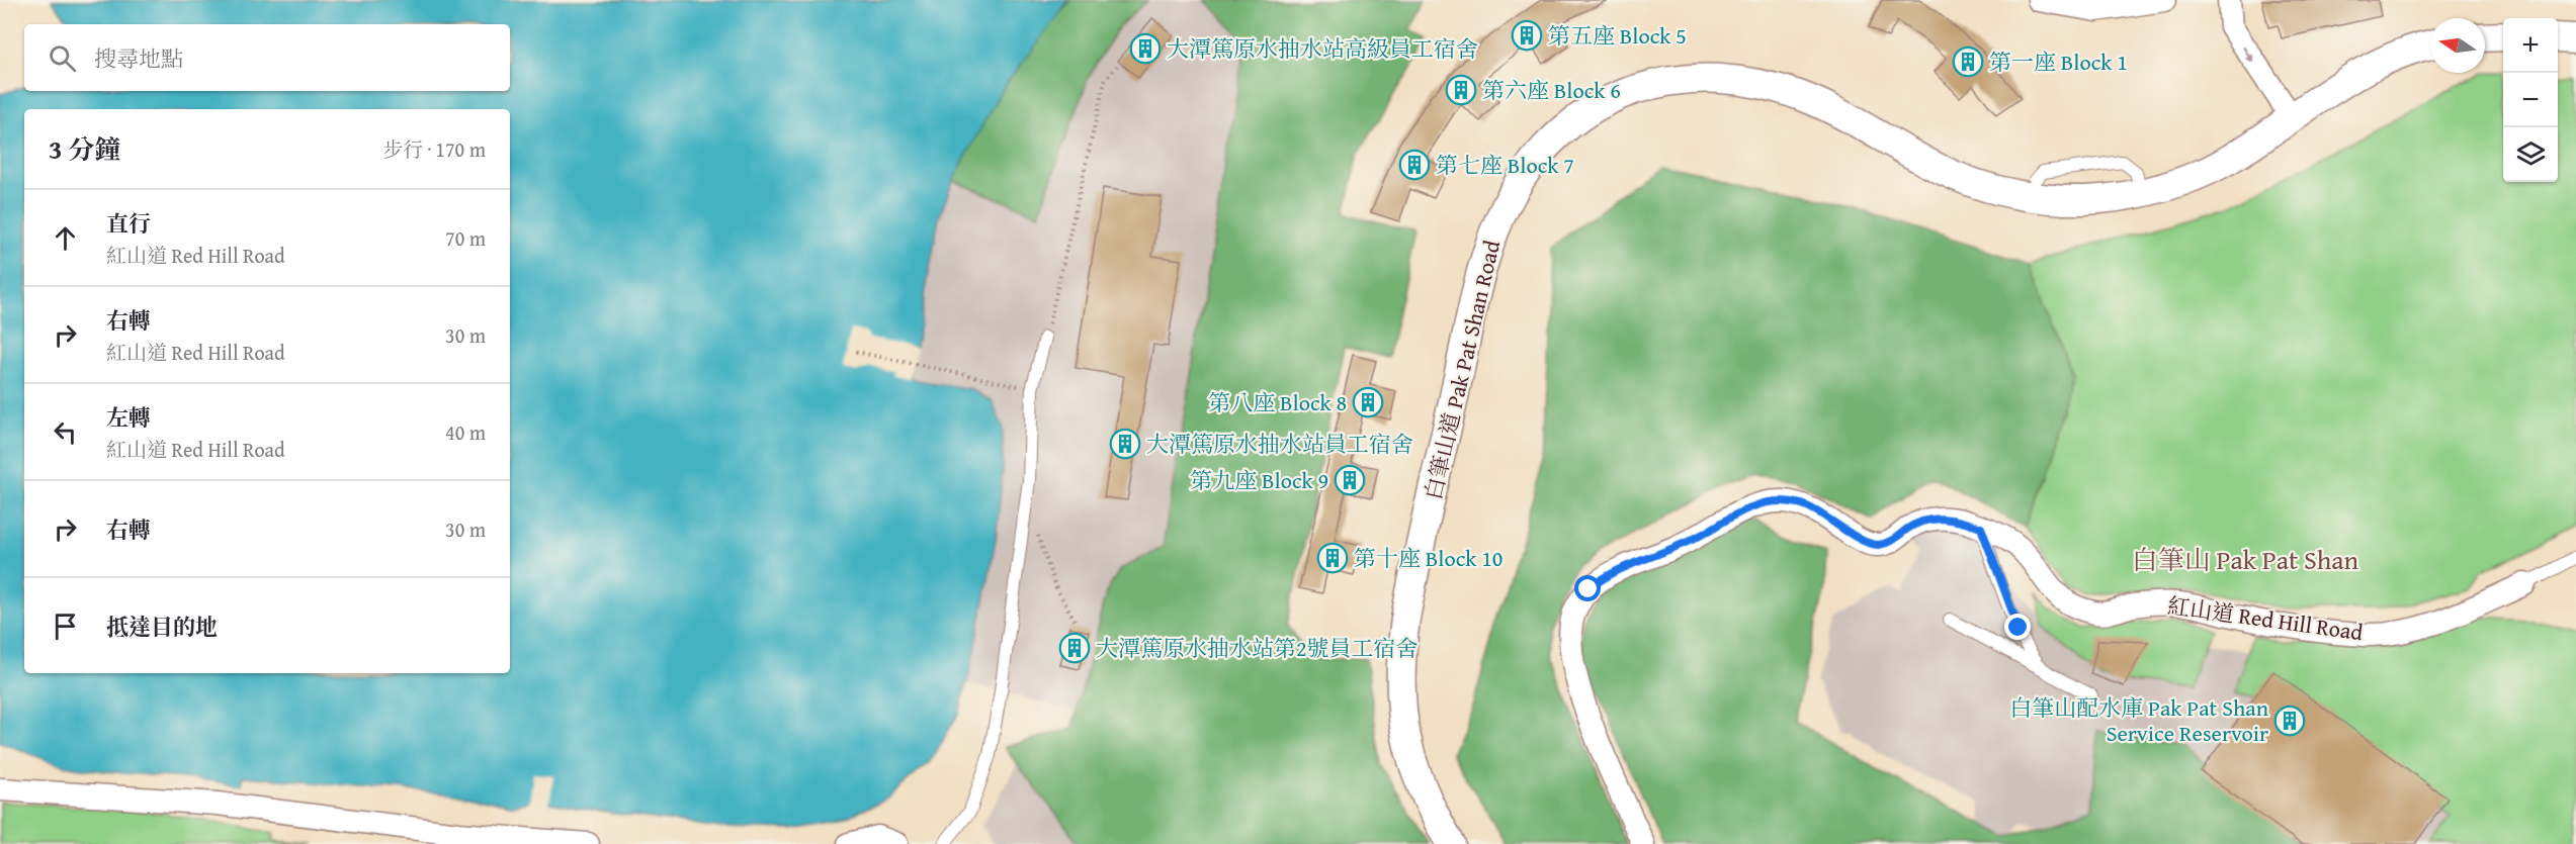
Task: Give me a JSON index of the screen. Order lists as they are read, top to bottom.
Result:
{
  "streets": {
    "street": ["白筆山道 Pak Pat Shan Road", "紅山道 Red Hill Road"]
  },
  "districts": ["白筆山 Pak Pat Shan"],
  "places": {
    "building": [
      "第五座 Block 5",
      "大潭篤原水抽水站高級員工宿舍",
      "第一座 Block 1",
      "第六座 Block 6",
      "第七座 Block 7",
      "第八座 Block 8",
      "大潭篤原水抽水站員工宿舍",
      "第九座 Block 9",
      "第十座 Block 10",
      "大潭篤原水抽水站第2號員工宿舍",
      "白筆山配水庫 Pak Pat Shan Service Reservoir"
    ]
  },
  "north": "left",
  "page": {
    "map_buttons": ["+", "−"],
    "search": "搜尋地點",
    "heading": ["3 分鐘", "步行 · 170 m"],
    "list": [
      ["直行", "紅山道 Red Hill Road", "70 m"],
      ["右轉", "紅山道 Red Hill Road", "30 m"],
      ["左轉", "紅山道 Red Hill Road", "40 m"],
      ["右轉", "30 m"],
      "抵達目的地"
    ]
  }
}
